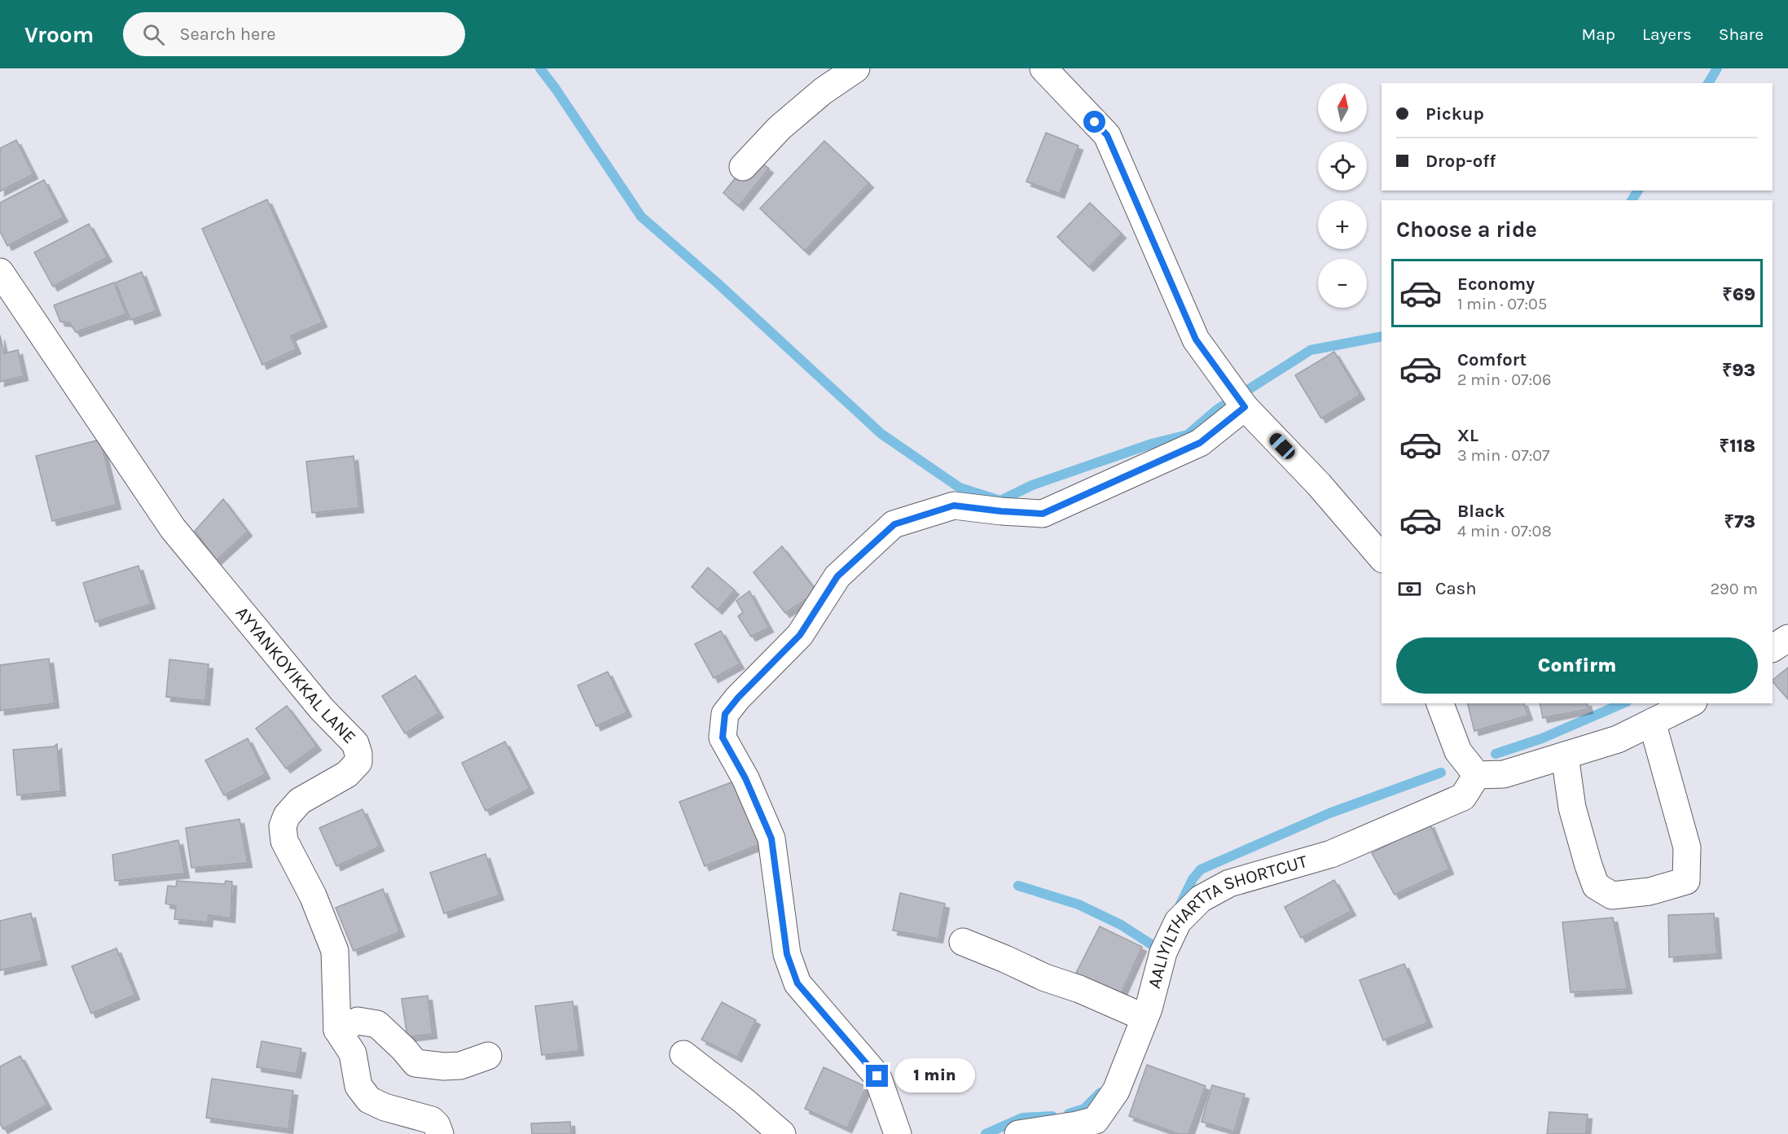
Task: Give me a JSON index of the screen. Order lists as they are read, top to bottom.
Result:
{
  "streets": {
    "street": ["AYYANKOYIKKAL LANE", "AALIYILTHARTTA SHORTCUT"]
  },
  "north": "top",
  "page": {
    "header": "Vroom",
    "search": "Search here",
    "nav": ["Map", "Layers", "Share"],
    "map_buttons": ["+", "−"],
    "banner": ["Pickup", "Drop-off"],
    "heading": "Choose a ride",
    "list": [
      {
        "name": "Economy",
        "note": "1 min · 07:05",
        "value": "₹69"
      },
      {
        "name": "Comfort",
        "note": "2 min · 07:06",
        "value": "₹93"
      },
      {
        "name": "XL",
        "note": "3 min · 07:07",
        "value": "₹118"
      },
      {
        "name": "Black",
        "note": "4 min · 07:08",
        "value": "₹73"
      }
    ],
    "pay": ["Cash", "290 m"],
    "buttons": "Confirm",
    "bubble": "1 min"
  }
}
